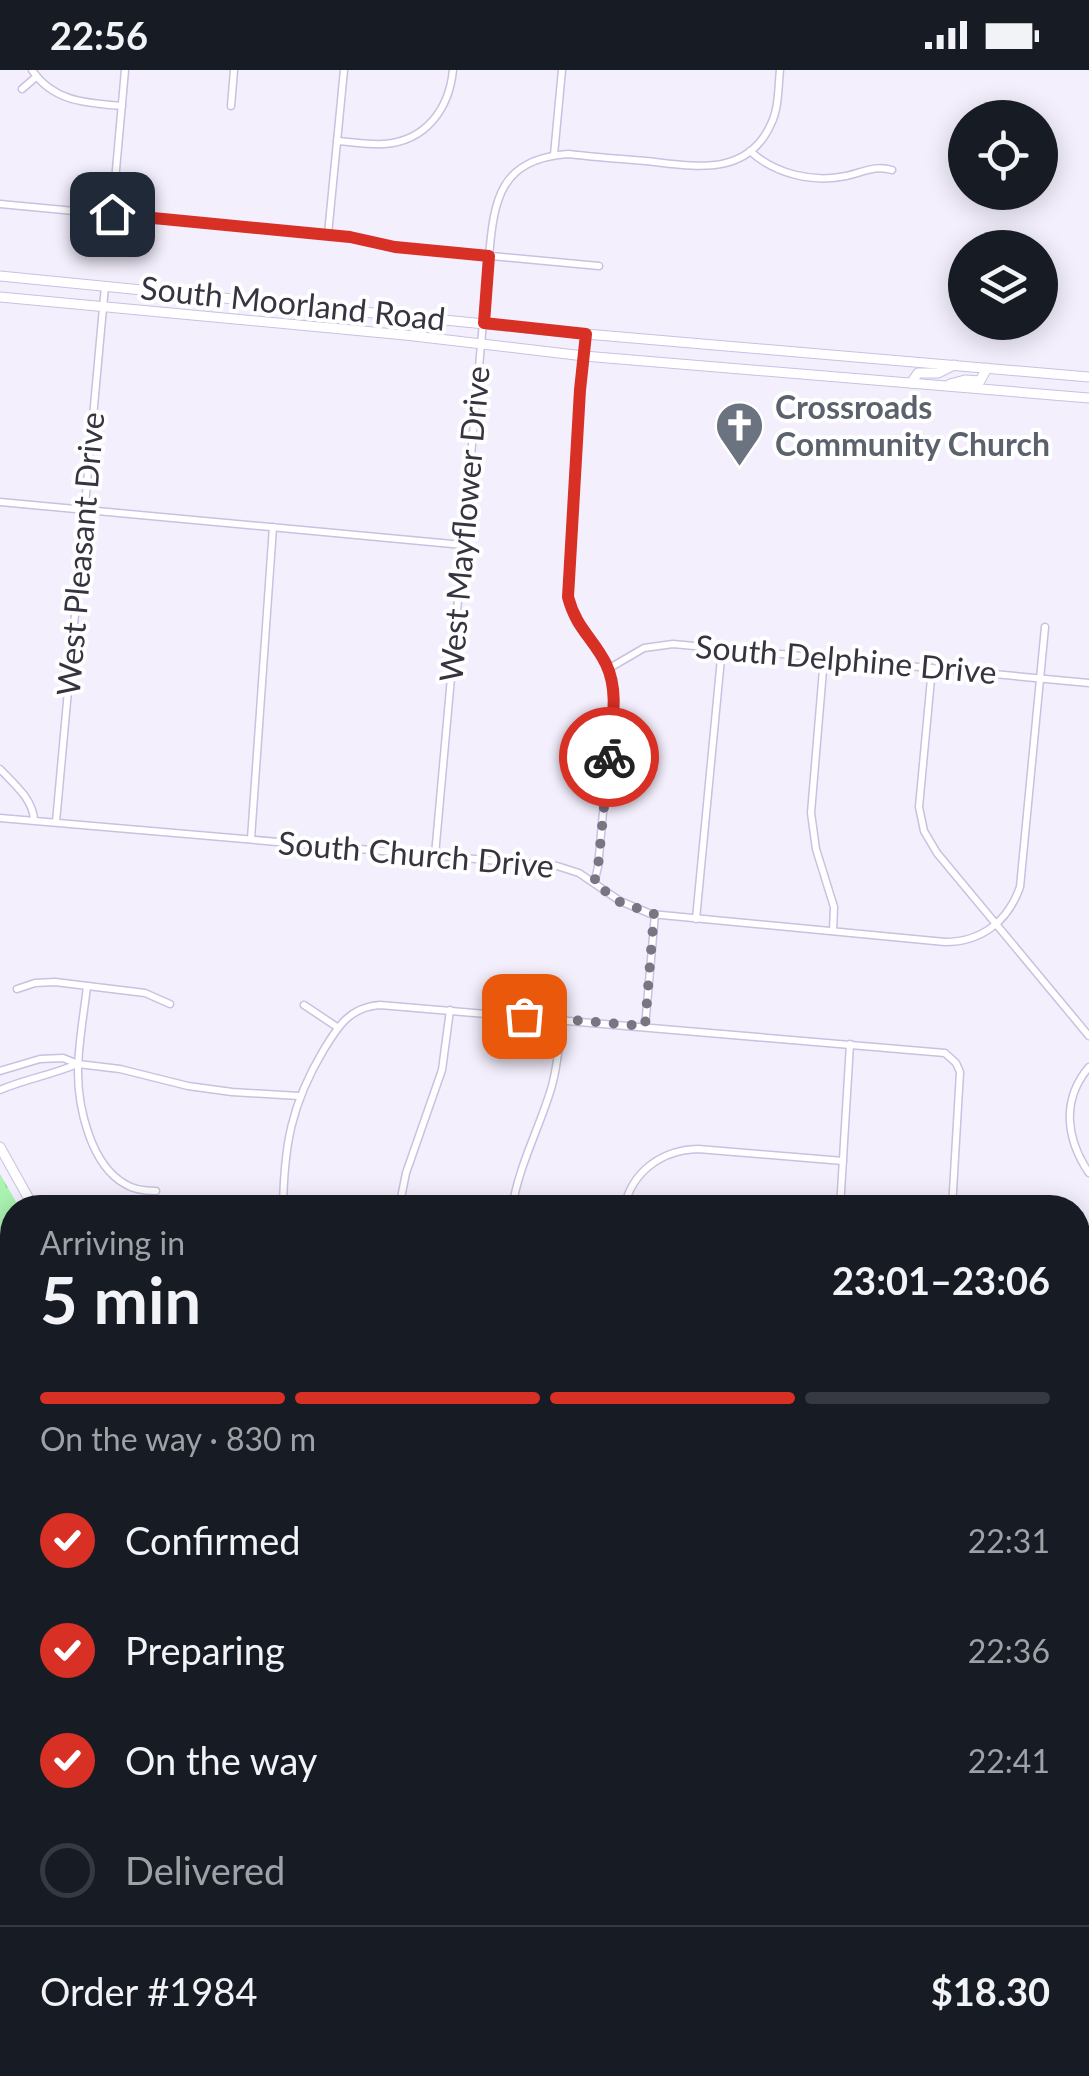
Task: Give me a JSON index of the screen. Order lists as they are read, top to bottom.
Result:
{
  "streets": {
    "main road": ["South Moorland Road"],
    "street": [
      "West Mayflower Drive",
      "West Pleasant Drive",
      "South Delphine Drive",
      "South Church Drive"
    ]
  },
  "crossings": [
    ["South Moorland Road", "West Mayflower Drive"],
    ["South Moorland Road", "West Pleasant Drive"],
    ["West Mayflower Drive", "South Church Drive"],
    ["West Pleasant Drive", "South Church Drive"]
  ],
  "places": {
    "church": ["Crossroads Community Church"]
  },
  "page": {
    "status": "22:56",
    "heading": ["5 min", "Arriving in", "23:01–23:06"],
    "panel": ["Order #1984", "$18.30"],
    "bar": "On the way · 830 m",
    "list": [
      ["Confirmed", "22:31"],
      ["Preparing", "22:36"],
      ["On the way", "22:41"],
      "Delivered"
    ]
  }
}
